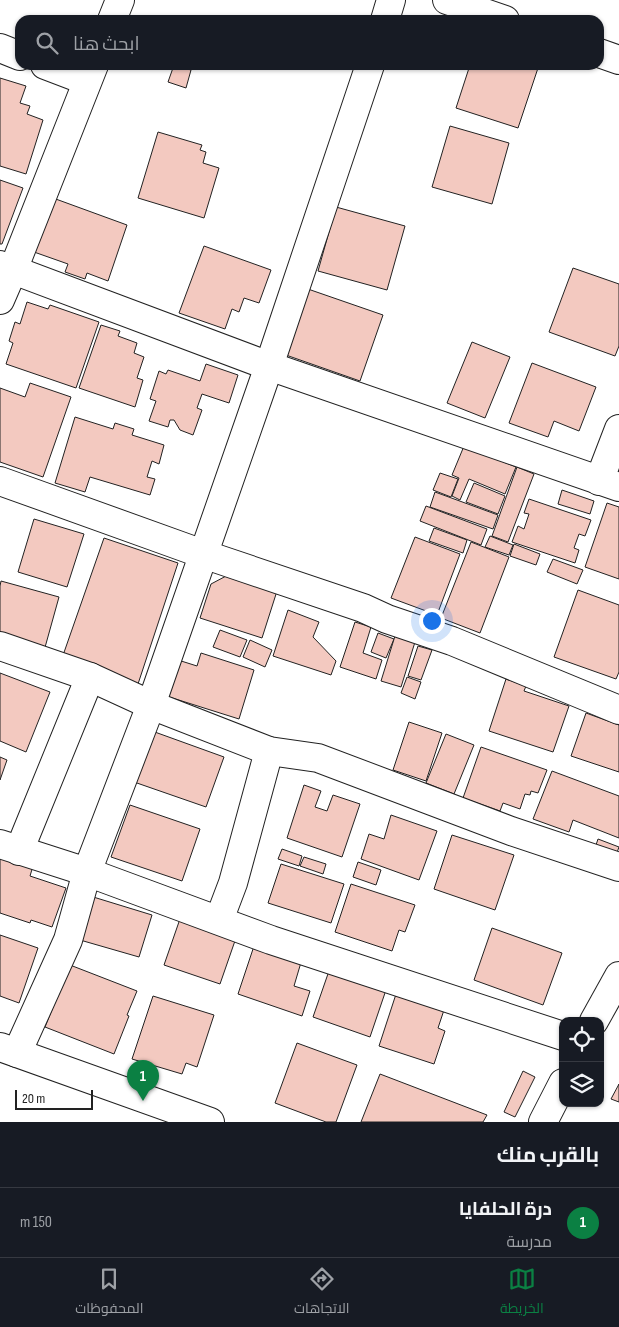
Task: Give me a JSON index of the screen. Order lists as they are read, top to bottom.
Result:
{
  "scale_bar": "20 m",
  "page": {
    "search": "ابحث هنا",
    "pins": "1",
    "scale": "20 m",
    "heading": "بالقرب منك",
    "list": [
      {
        "mark": "1",
        "name": "درة الحلفايا",
        "note": "مدرسة",
        "value": "150 m"
      }
    ],
    "nav": ["الخريطة", "الاتجاهات", "المحفوظات"]
  }
}
